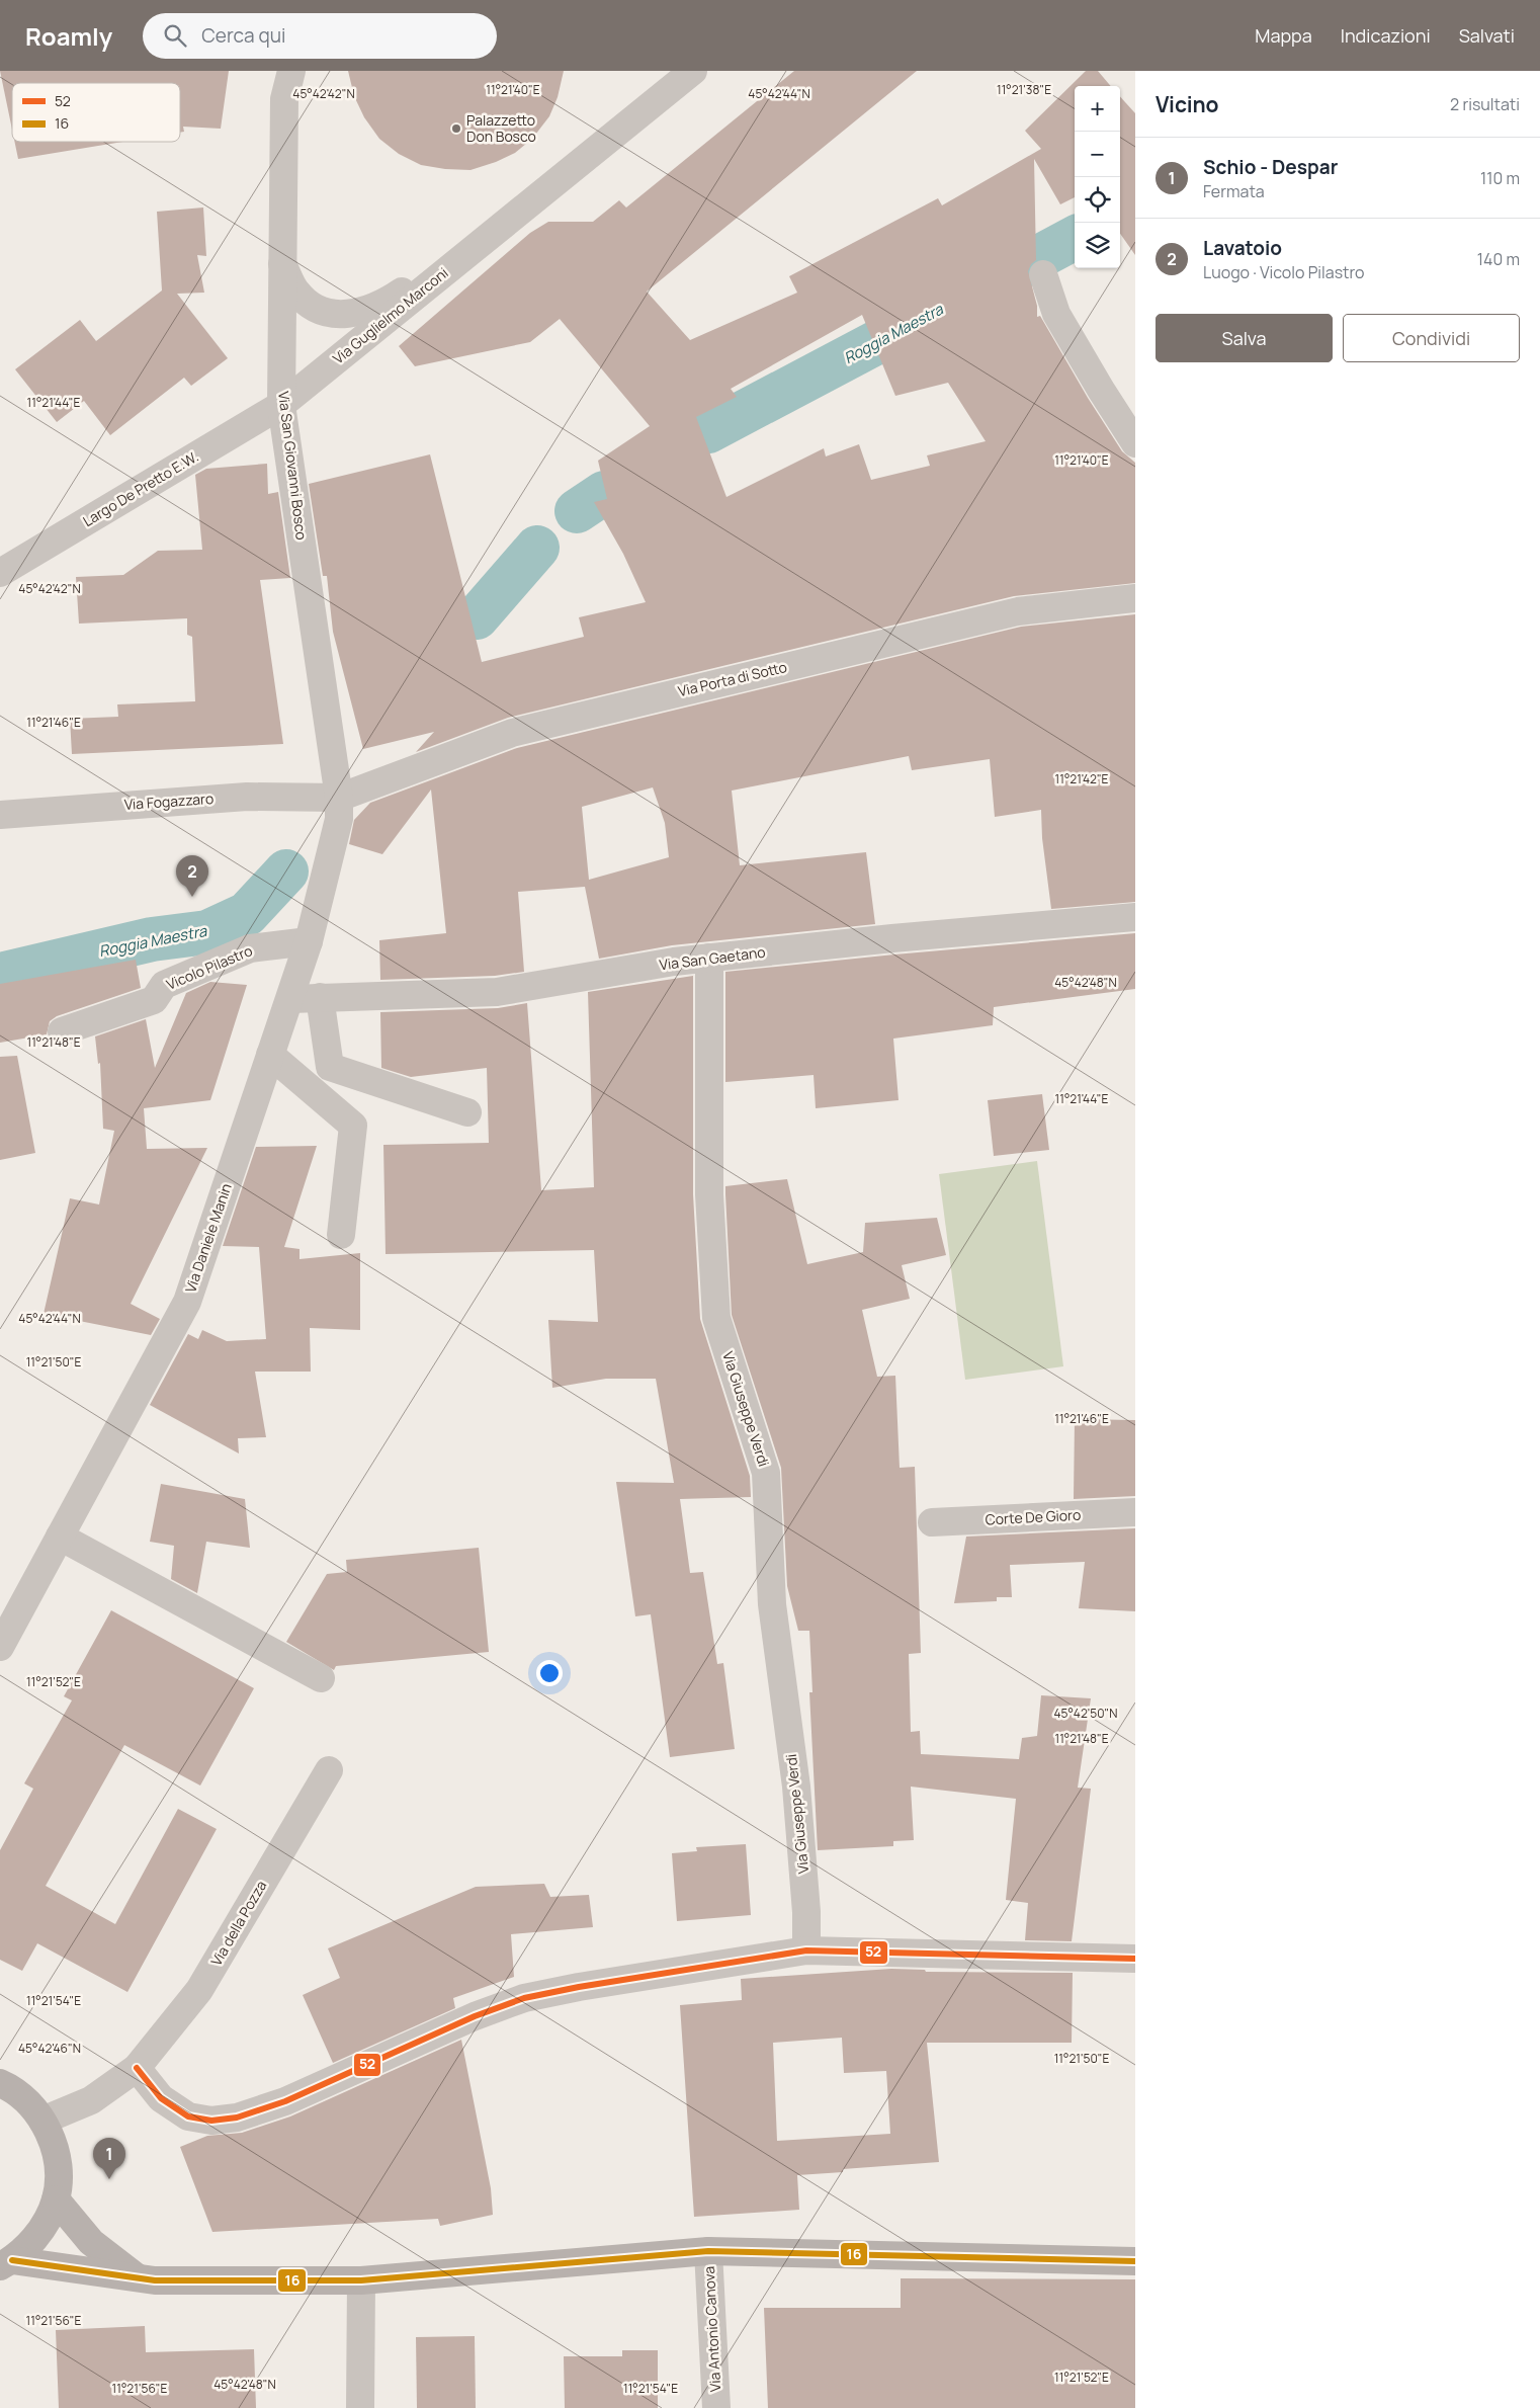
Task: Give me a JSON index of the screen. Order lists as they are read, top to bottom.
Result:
{
  "streets": {
    "street": [
      "Via Guglielmo Marconi",
      "Via San Giovanni Bosco",
      "Largo De Pretto E.W.",
      "Via Porta di Sotto",
      "Via Fogazzaro",
      "Via San Gaetano",
      "Vicolo Pilastro",
      "Via Daniele Manin",
      "Via Giuseppe Verdi",
      "Corte De Gioro",
      "Via della Pozza",
      "Via Antonio Canova"
    ]
  },
  "crossings": [
    ["Via Guglielmo Marconi", "Via San Giovanni Bosco"],
    ["Via Guglielmo Marconi", "Largo De Pretto E.W."],
    ["Via San Giovanni Bosco", "Largo De Pretto E.W."],
    ["Via San Giovanni Bosco", "Via Porta di Sotto"],
    ["Via San Giovanni Bosco", "Via Fogazzaro"],
    ["Via San Giovanni Bosco", "Via Daniele Manin"],
    ["Via Porta di Sotto", "Via Fogazzaro"],
    ["Via Porta di Sotto", "Via Daniele Manin"],
    ["Via Fogazzaro", "Via Daniele Manin"],
    ["Via San Gaetano", "Via Daniele Manin"],
    ["Via San Gaetano", "Via Giuseppe Verdi"],
    ["Vicolo Pilastro", "Via Daniele Manin"]
  ],
  "water": ["Roggia Maestra"],
  "places": ["Palazzetto Don Bosco"],
  "lines": ["transit line 52", "transit line 16"],
  "legend": ["52", "16"],
  "page": {
    "header": "Roamly",
    "search": "Cerca qui",
    "nav": ["Mappa", "Indicazioni", "Salvati"],
    "heading": ["Vicino", "2 risultati"],
    "map_buttons": ["+", "−"],
    "list": [
      {
        "mark": "1",
        "name": "Schio - Despar",
        "note": "Fermata",
        "value": "110 m"
      },
      {
        "mark": "2",
        "name": "Lavatoio",
        "note": "Luogo · Vicolo Pilastro",
        "value": "140 m"
      }
    ],
    "buttons": ["Salva", "Condividi"],
    "pins": ["2", "1"]
  },
  "coordinates": [
    "11°21'40\"E",
    "11°21'38\"E",
    "45°42'42\"N",
    "45°42'44\"N",
    "11°21'44\"E",
    "11°21'46\"E",
    "11°21'42\"E",
    "45°42'48\"N",
    "11°21'48\"E",
    "11°21'50\"E",
    "11°21'52\"E",
    "45°42'50\"N",
    "11°21'54\"E",
    "45°42'46\"N",
    "11°21'56\"E"
  ]
}
